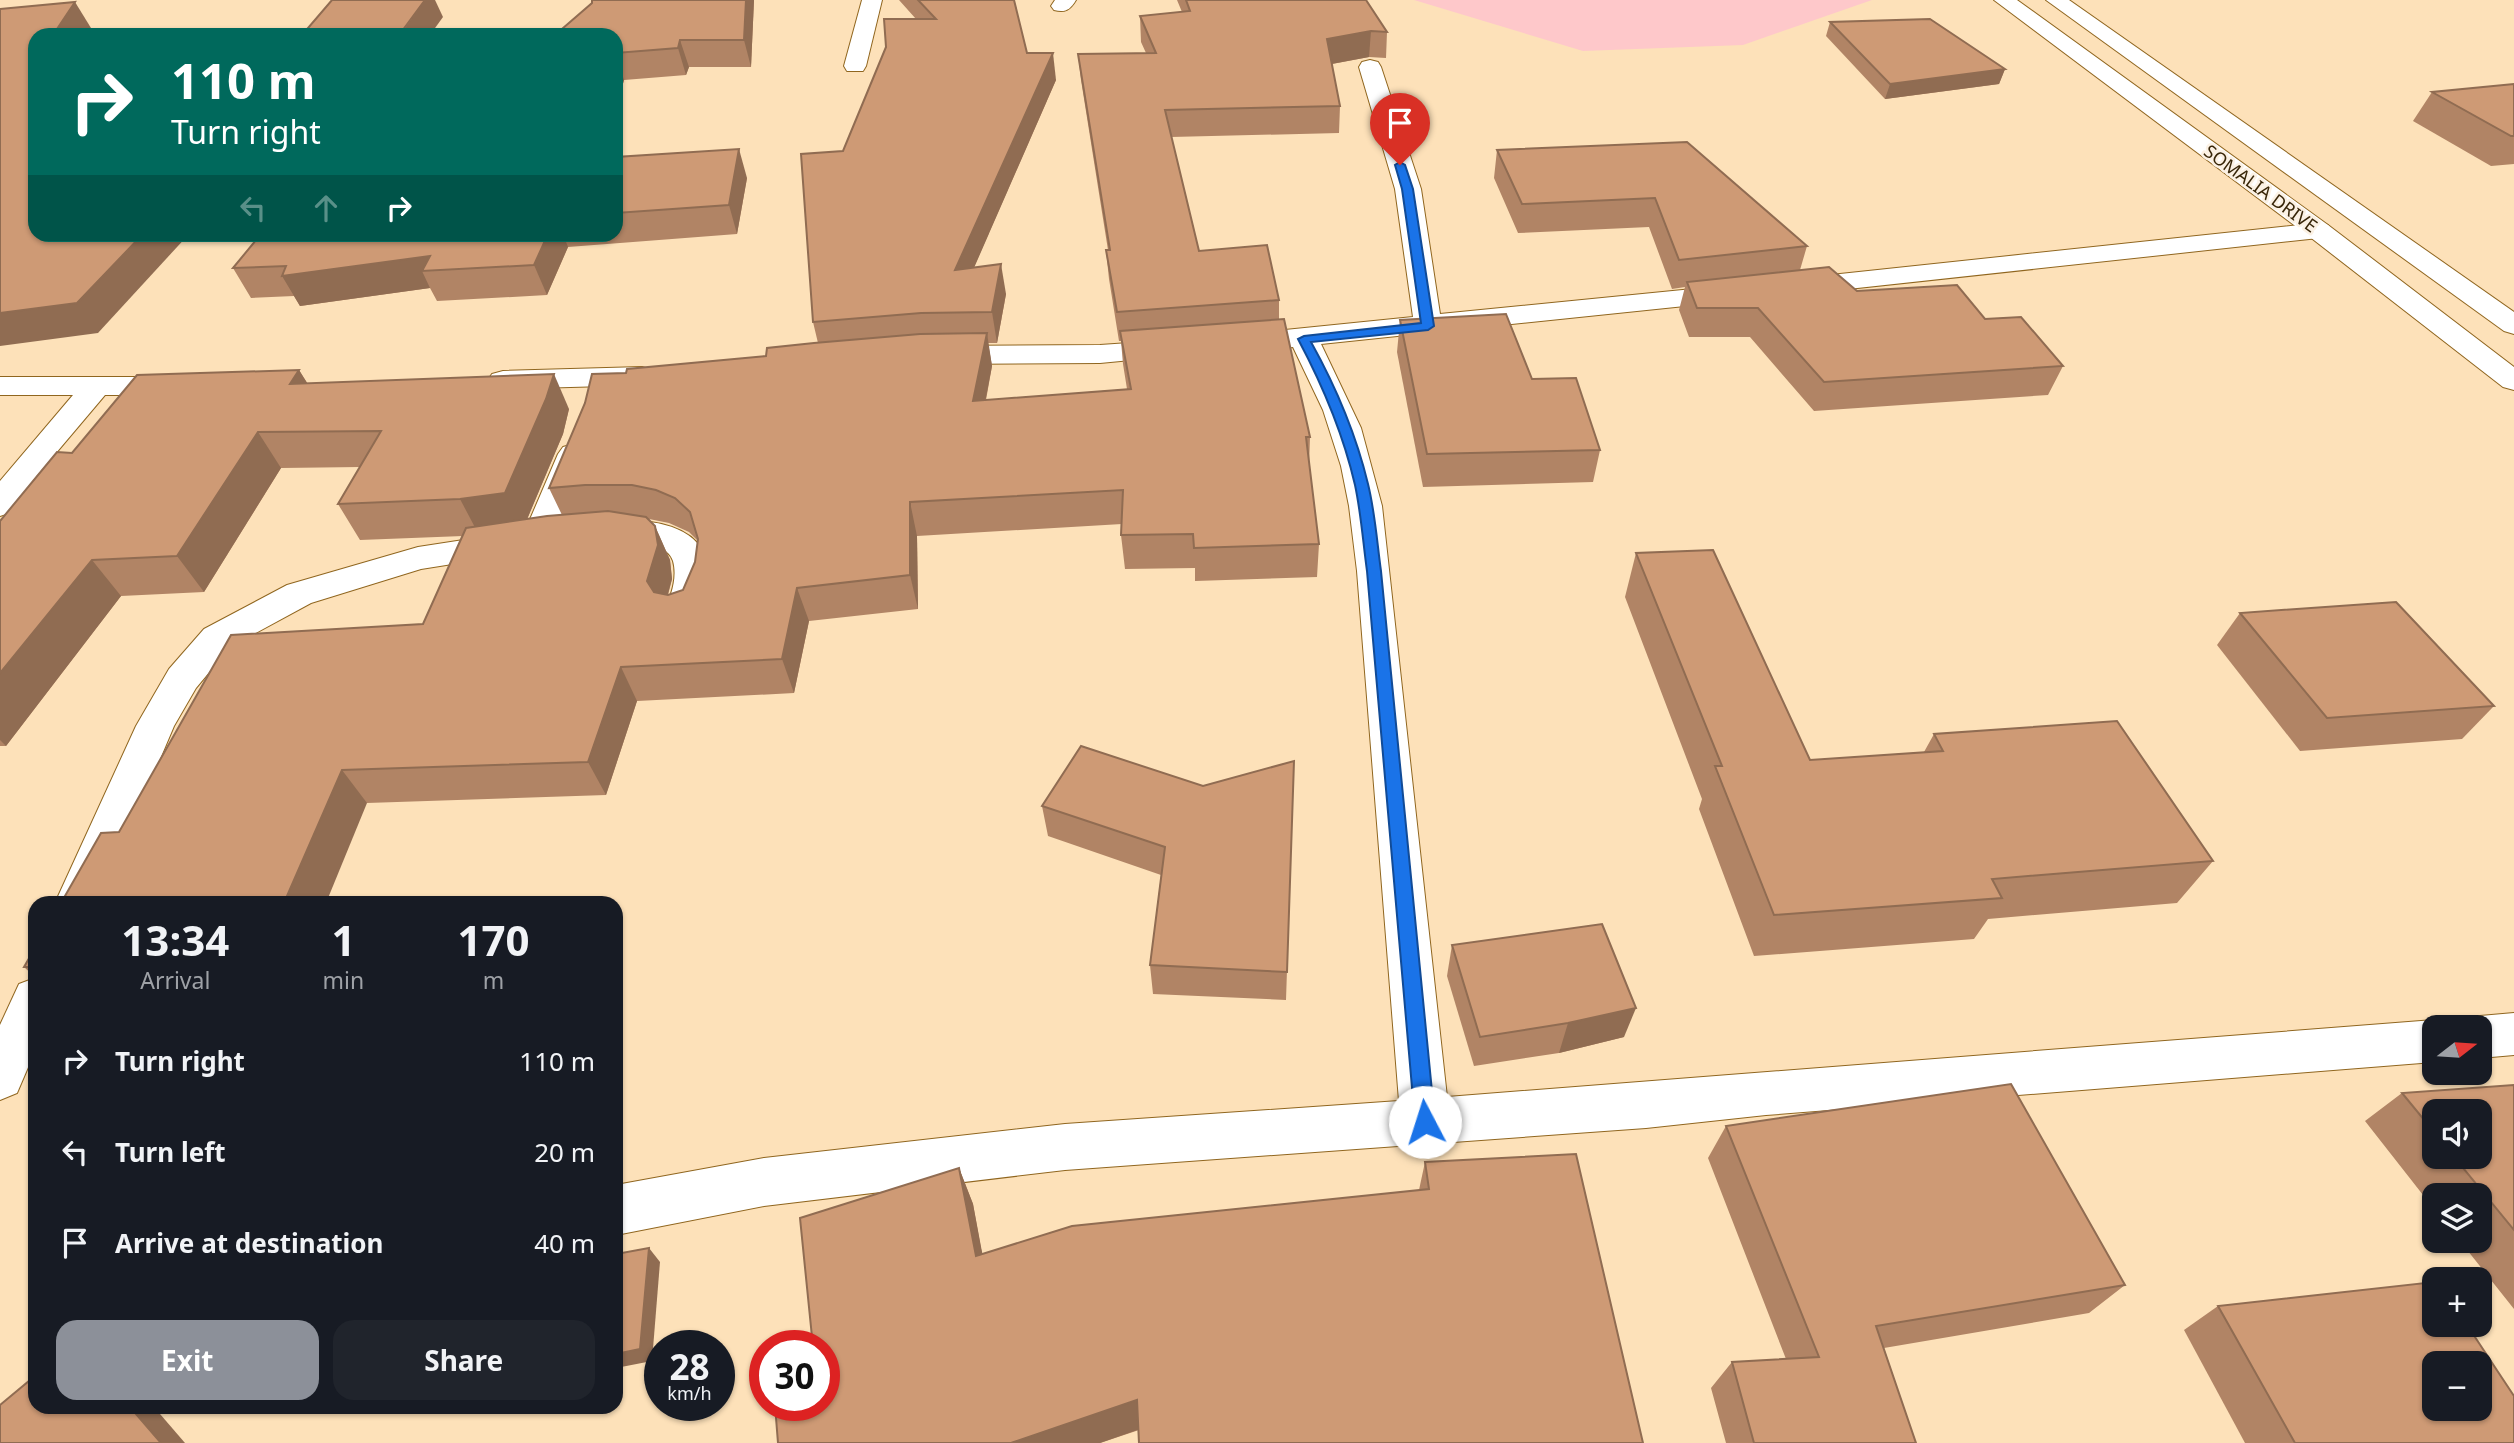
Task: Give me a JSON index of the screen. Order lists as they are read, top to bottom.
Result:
{
  "streets": {
    "street": ["SOMALIA DRIVE"]
  },
  "north": "right",
  "page": {
    "turn": ["110 m", "Turn right"],
    "eta": [
      "13:34",
      "Arrival",
      "1",
      "min",
      "170",
      "m"
    ],
    "map_buttons": ["+", "−"],
    "list": [
      {
        "name": "Turn right",
        "value": "110 m"
      },
      {
        "name": "Turn left",
        "value": "20 m"
      },
      {
        "name": "Arrive at destination",
        "value": "40 m"
      }
    ],
    "buttons": ["Exit", "Share"],
    "speed": "28 km/h",
    "limit": "30"
  }
}
